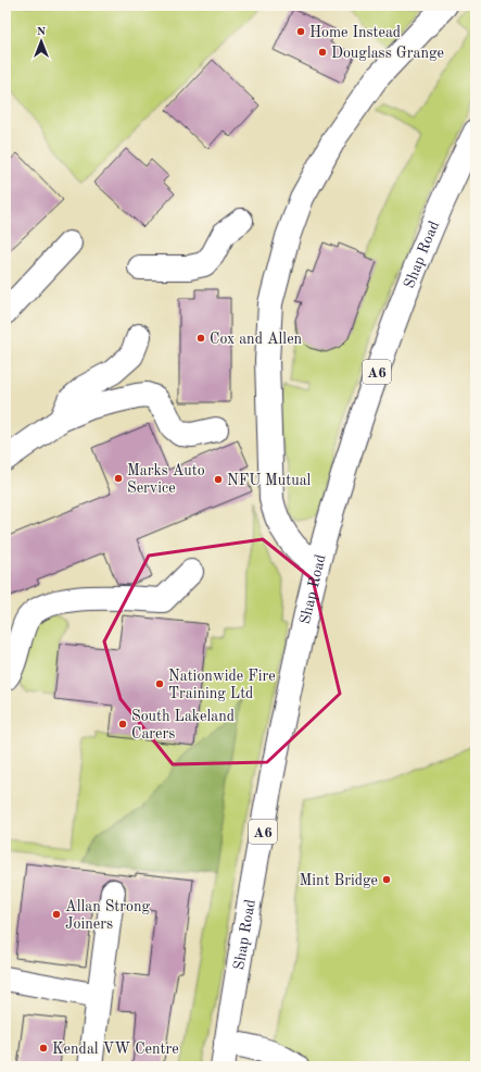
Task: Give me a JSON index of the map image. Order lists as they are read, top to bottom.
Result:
{
  "streets": {
    "main road": ["Shap Road", "A6"]
  },
  "places": [
    "Home Instead",
    "Douglass Grange",
    "Cox and Allen",
    "Marks Auto Service",
    "NFU Mutual",
    "Nationwide Fire Training Ltd",
    "South Lakeland Carers",
    "Mint Bridge",
    "Allan Strong Joiners",
    "Kendal VW Centre"
  ],
  "north": "top"
}
